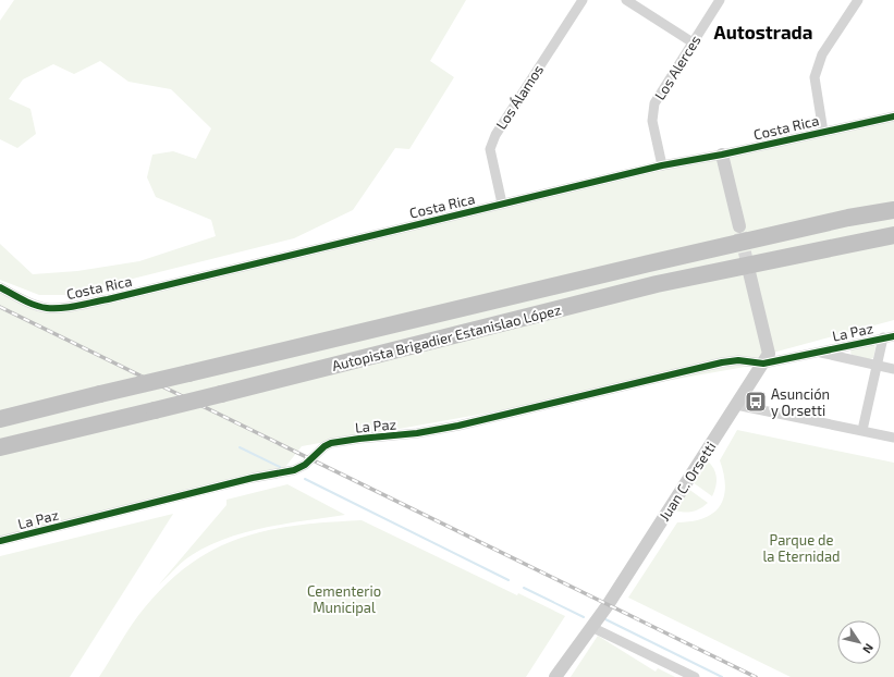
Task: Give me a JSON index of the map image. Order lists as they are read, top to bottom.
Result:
{
  "streets": {
    "highway": ["Autopista Brigadier Estanislao López"],
    "street": [
      "Los Alerces",
      "Los Álamos",
      "Costa Rica",
      "La Paz",
      "Juan C. Orsetti"
    ]
  },
  "crossings": [
    ["Los Alerces", "Costa Rica"],
    ["Los Álamos", "Costa Rica"],
    ["La Paz", "Juan C. Orsetti"]
  ],
  "districts": ["Autostrada"],
  "parks": ["Parque de la Eternidad", "Cementerio Municipal"],
  "places": {
    "bus stop": ["Asunción y Orsetti"]
  },
  "north": "bottom right"
}
